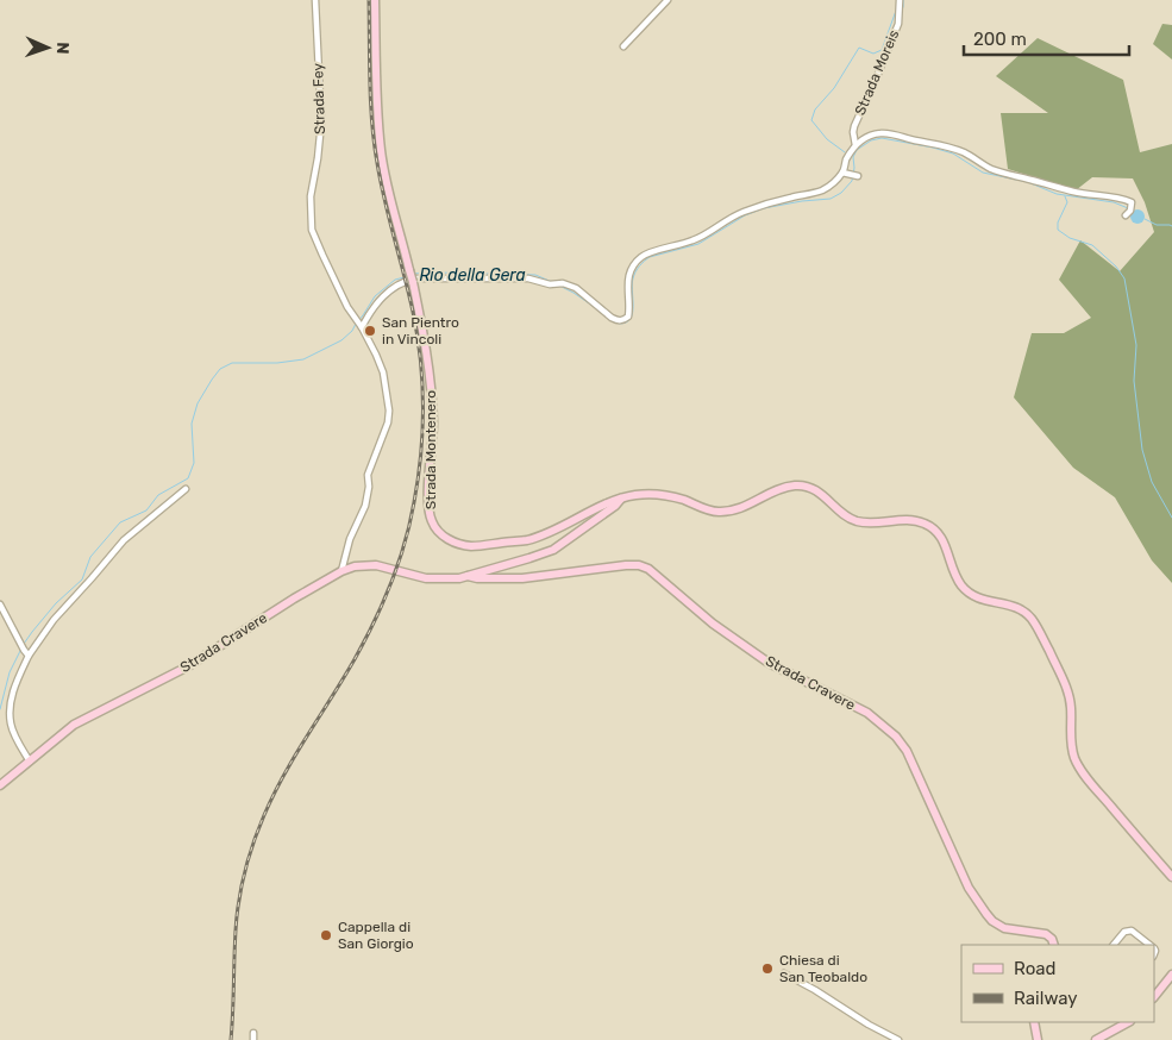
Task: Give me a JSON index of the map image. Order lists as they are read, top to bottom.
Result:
{
  "streets": {
    "main road": ["Strada Montenero", "Strada Cravere"],
    "street": ["Strada Moreis", "Strada Fey"]
  },
  "crossings": [
    ["Strada Montenero", "Strada Cravere"]
  ],
  "water": ["Rio della Gera"],
  "places": ["San Pientro in Vincoli", "Cappella di San Giorgio", "Chiesa di San Teobaldo"],
  "legend": ["Road", "Railway"],
  "scale_bar": "200 m",
  "north": "right"
}
